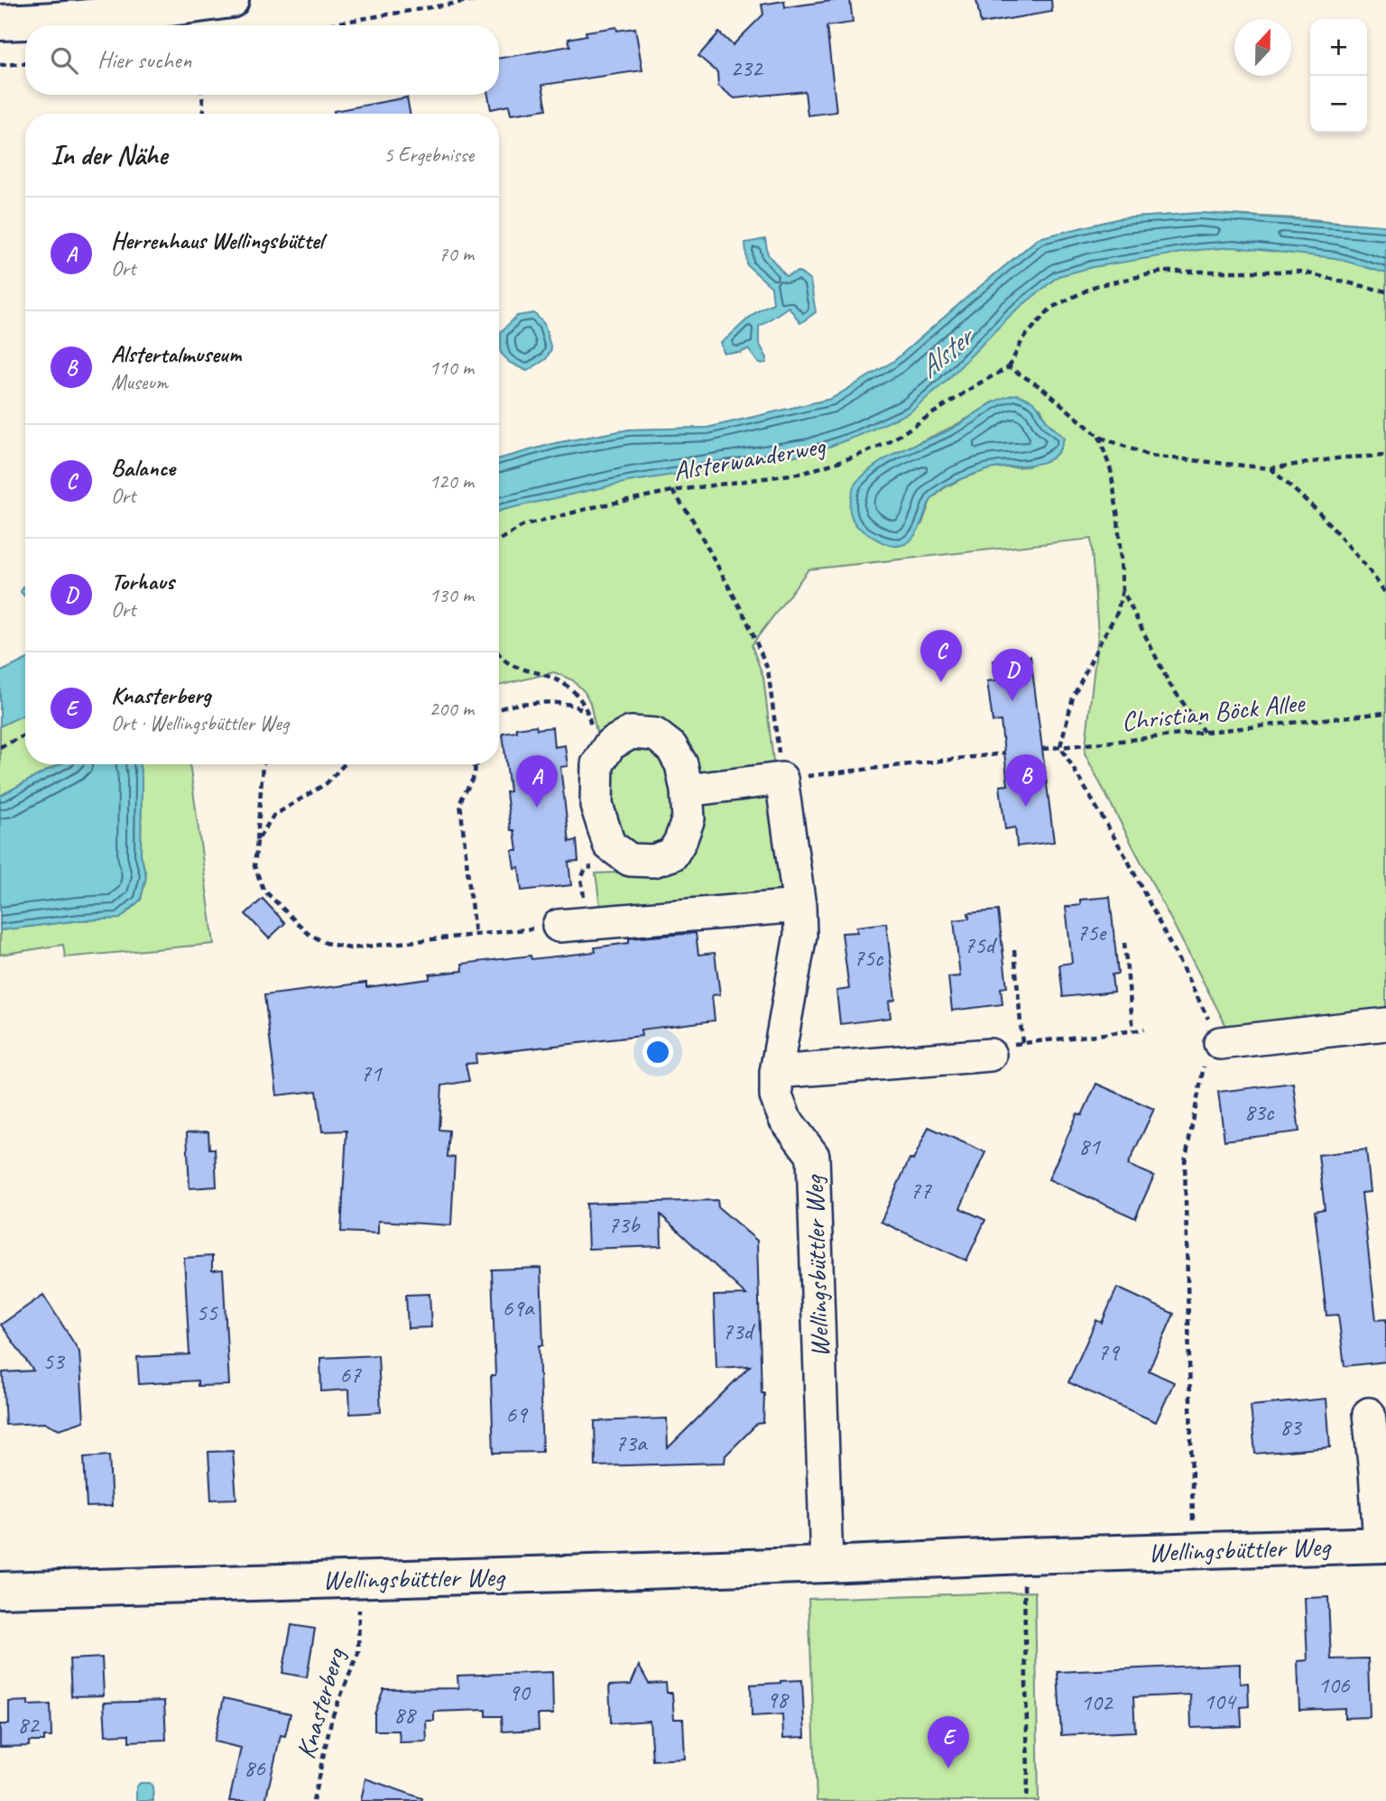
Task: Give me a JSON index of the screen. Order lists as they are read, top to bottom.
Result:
{
  "streets": {
    "main road": ["Wellingsbüttler Weg"],
    "path": ["Alsterwanderweg", "Christian Böck Allee", "Knasterberg"]
  },
  "crossings": [
    ["Wellingsbüttler Weg", "Knasterberg"]
  ],
  "water": ["Alster"],
  "house_numbers": [
    "232",
    "75e",
    "75d",
    "75c",
    "71",
    "83c",
    "81",
    "77",
    "73b",
    "69a",
    "55",
    "73d",
    "79",
    "53",
    "67",
    "69",
    "83",
    "73a",
    "106",
    "90",
    "98",
    "104",
    "102",
    "88",
    "82",
    "86"
  ],
  "north": "top",
  "page": {
    "map_buttons": ["+", "−"],
    "search": "Hier suchen",
    "heading": ["In der Nähe", "5 Ergebnisse"],
    "list": [
      {
        "mark": "A",
        "name": "Herrenhaus Wellingsbüttel",
        "note": "Ort",
        "value": "70 m"
      },
      {
        "mark": "B",
        "name": "Alstertalmuseum",
        "note": "Museum",
        "value": "110 m"
      },
      {
        "mark": "C",
        "name": "Balance",
        "note": "Ort",
        "value": "120 m"
      },
      {
        "mark": "D",
        "name": "Torhaus",
        "note": "Ort",
        "value": "130 m"
      },
      {
        "mark": "E",
        "name": "Knasterberg",
        "note": "Ort · Wellingsbüttler Weg",
        "value": "200 m"
      }
    ],
    "pins": [
      "C",
      "D",
      "B",
      "A",
      "E"
    ]
  }
}
